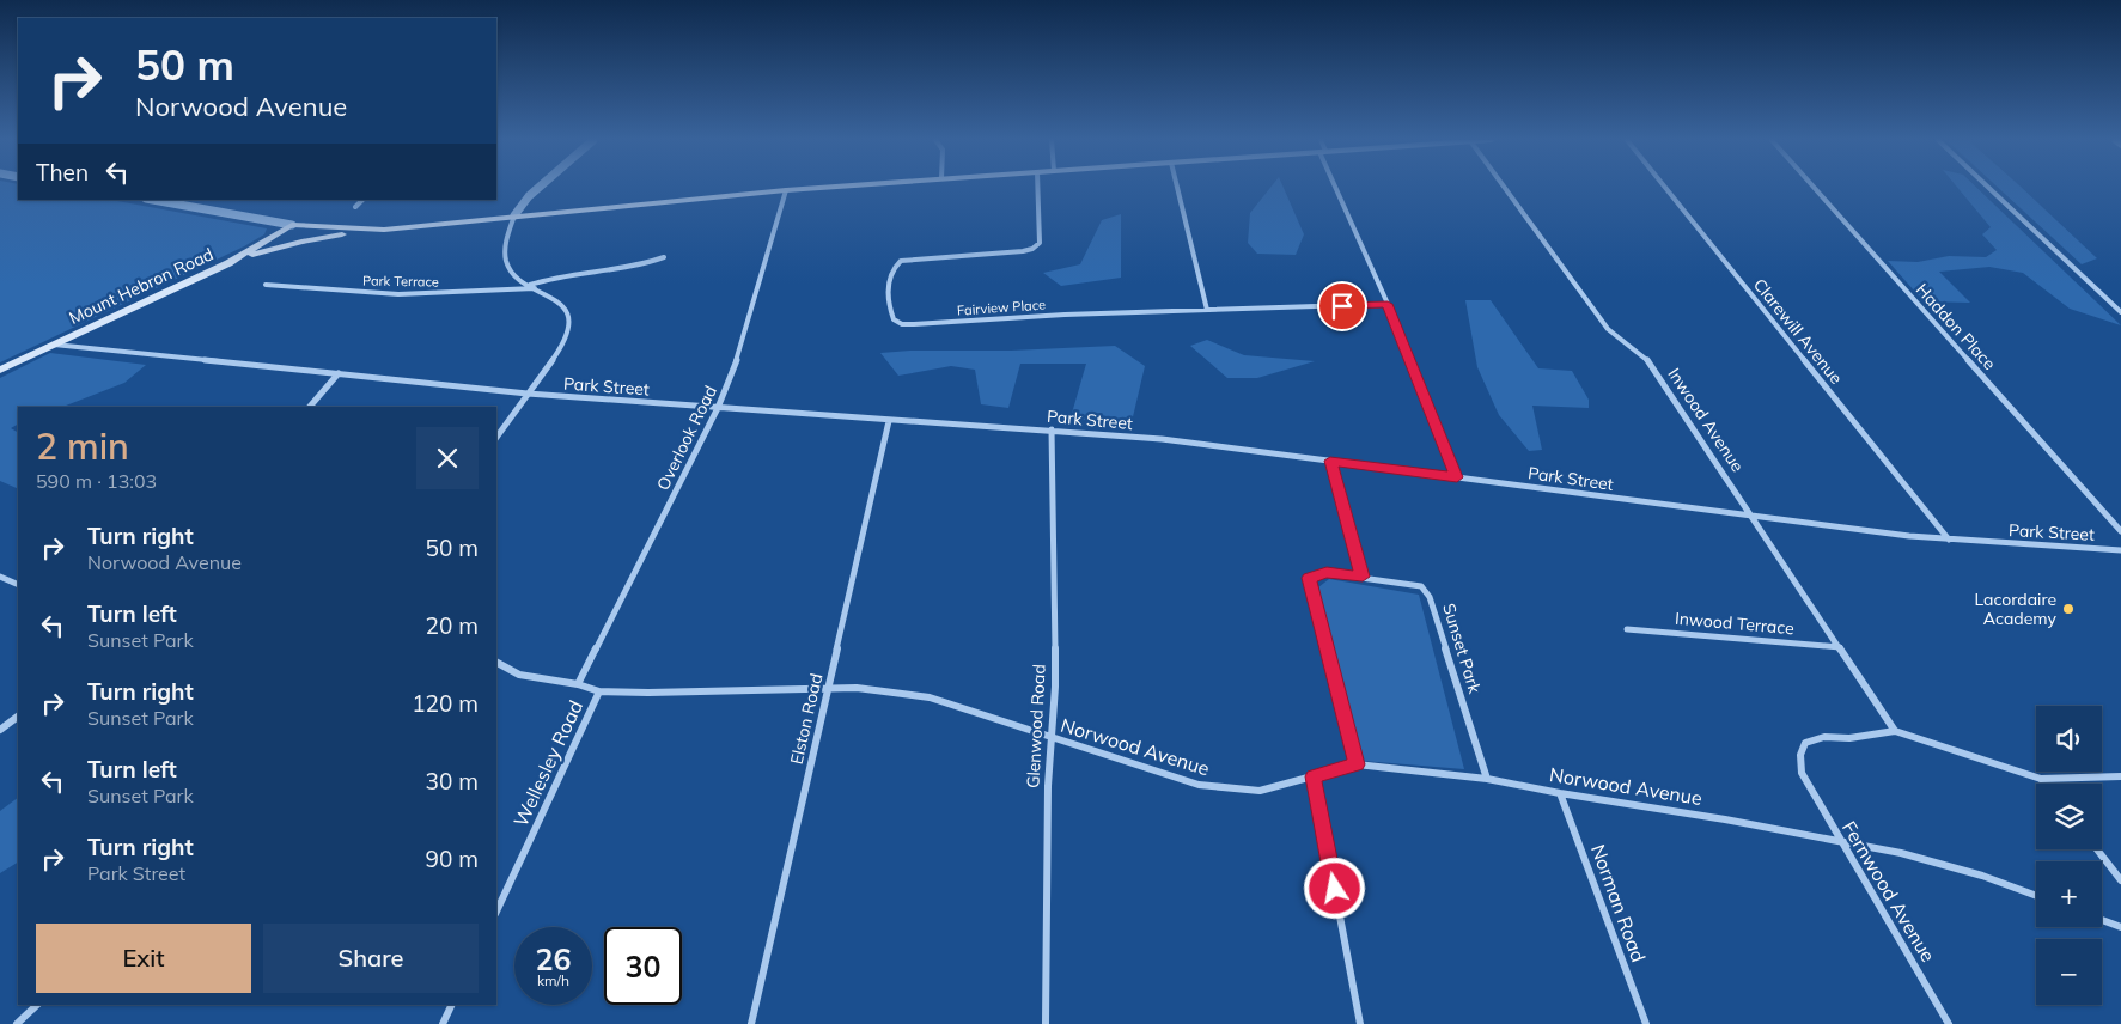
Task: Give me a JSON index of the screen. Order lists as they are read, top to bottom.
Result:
{
  "streets": {
    "main road": ["Mount Hebron Road"],
    "street": [
      "Park Terrace",
      "Fairview Place",
      "Haddon Place",
      "Clarewill Avenue",
      "Park Street",
      "Inwood Avenue",
      "Overlook Road",
      "Inwood Terrace",
      "Sunset Park",
      "Elston Road",
      "Glenwood Road",
      "Norwood Avenue",
      "Wellesley Road",
      "Fernwood Avenue",
      "Norman Road"
    ]
  },
  "crossings": [
    ["Mount Hebron Road", "Park Street"],
    ["Clarewill Avenue", "Park Street"],
    ["Park Street", "Inwood Avenue"],
    ["Park Street", "Overlook Road"],
    ["Park Street", "Elston Road"],
    ["Park Street", "Glenwood Road"],
    ["Inwood Avenue", "Inwood Terrace"],
    ["Inwood Avenue", "Fernwood Avenue"],
    ["Overlook Road", "Norwood Avenue"],
    ["Sunset Park", "Norwood Avenue"],
    ["Elston Road", "Norwood Avenue"],
    ["Glenwood Road", "Norwood Avenue"],
    ["Norwood Avenue", "Wellesley Road"],
    ["Norwood Avenue", "Fernwood Avenue"],
    ["Norwood Avenue", "Norman Road"]
  ],
  "places": ["Lacordaire Academy"],
  "page": {
    "turn": ["50 m", "Norwood Avenue"],
    "then": "Then",
    "heading": ["2 min", "590 m · 13:03"],
    "list": [
      {
        "name": "Turn right",
        "note": "Norwood Avenue",
        "value": "50 m"
      },
      {
        "name": "Turn left",
        "note": "Sunset Park",
        "value": "20 m"
      },
      {
        "name": "Turn right",
        "note": "Sunset Park",
        "value": "120 m"
      },
      {
        "name": "Turn left",
        "note": "Sunset Park",
        "value": "30 m"
      },
      {
        "name": "Turn right",
        "note": "Park Street",
        "value": "90 m"
      }
    ],
    "map_buttons": ["+", "−"],
    "buttons": ["Exit", "Share"],
    "speed": "26 km/h",
    "limit": "30"
  }
}
